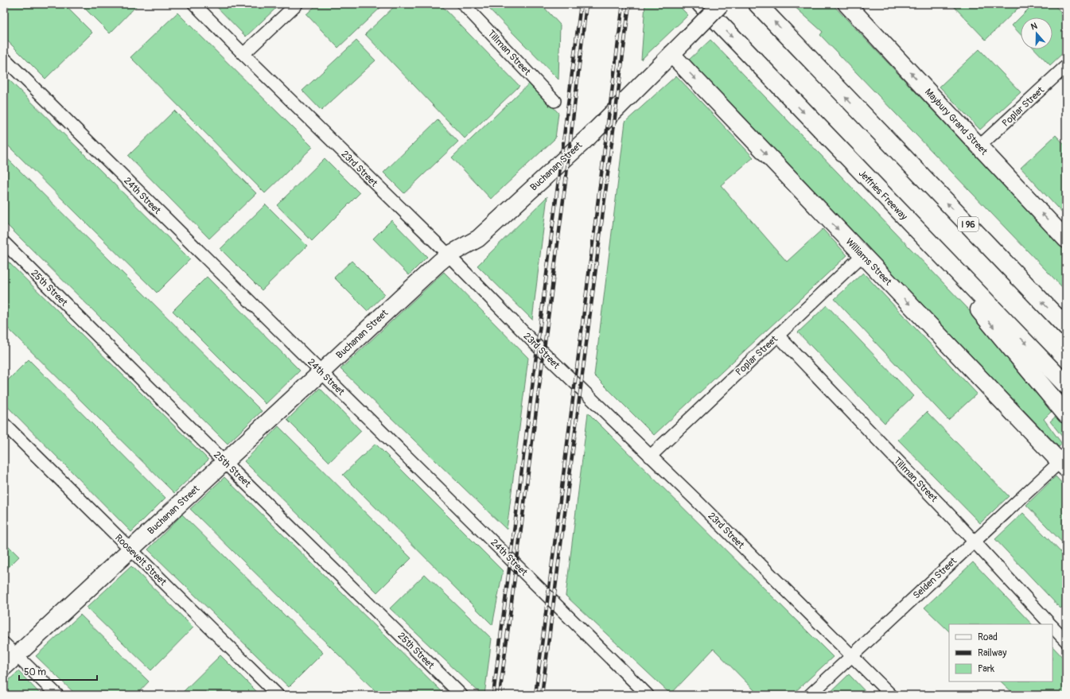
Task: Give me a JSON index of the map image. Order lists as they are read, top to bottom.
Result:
{
  "streets": {
    "highway": ["Jeffries Freeway", "I 96"],
    "street": [
      "Tillman Street",
      "Poplar Street",
      "Maybury Grand Street",
      "Buchanan Street",
      "23rd Street",
      "24th Street",
      "Williams Street",
      "25th Street",
      "Roosevelt Street",
      "Selden Street"
    ]
  },
  "crossings": [
    ["Tillman Street", "Poplar Street"],
    ["Tillman Street", "Selden Street"],
    ["Poplar Street", "Maybury Grand Street"],
    ["Poplar Street", "23rd Street"],
    ["Poplar Street", "Williams Street"],
    ["Buchanan Street", "23rd Street"],
    ["Buchanan Street", "24th Street"],
    ["Buchanan Street", "Williams Street"],
    ["Buchanan Street", "25th Street"],
    ["Buchanan Street", "Roosevelt Street"],
    ["23rd Street", "Selden Street"],
    ["Williams Street", "Selden Street"]
  ],
  "one_way": ["Maybury Grand Street", "Williams Street"],
  "legend": ["Road", "Railway", "Park"],
  "scale_bar": "50 m",
  "north": "top"
}
